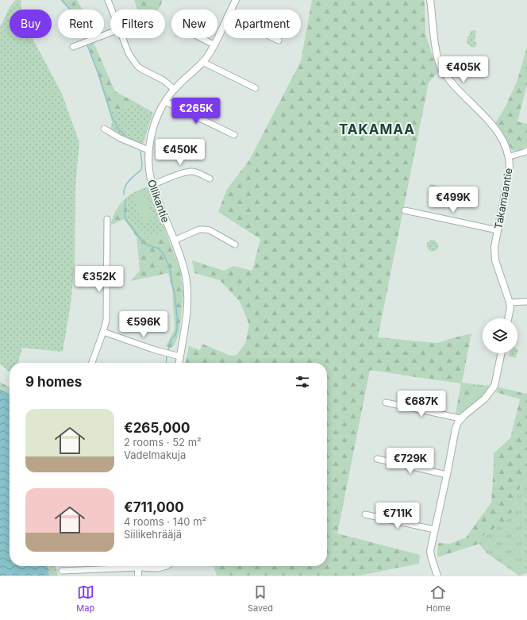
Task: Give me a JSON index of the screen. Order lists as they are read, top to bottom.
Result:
{
  "streets": {
    "street": ["Takamaantie", "Ollikantie"]
  },
  "districts": ["TAKAMAA"],
  "page": {
    "chip": [
      "Buy",
      "Rent",
      "Filters",
      "New",
      "Apartment"
    ],
    "price": [
      "€405K",
      "€265K",
      "€450K",
      "€499K",
      "€352K",
      "€596K",
      "€687K",
      "€729K",
      "€711K"
    ],
    "heading": "9 homes",
    "list": [
      {
        "name": "€265,000",
        "note": "2 rooms · 52 m² · Vadelmakuja"
      },
      {
        "name": "€711,000",
        "note": "4 rooms · 140 m² · Siilikehrääjä"
      }
    ],
    "tabs": ["Map", "Saved", "Home"]
  }
}
